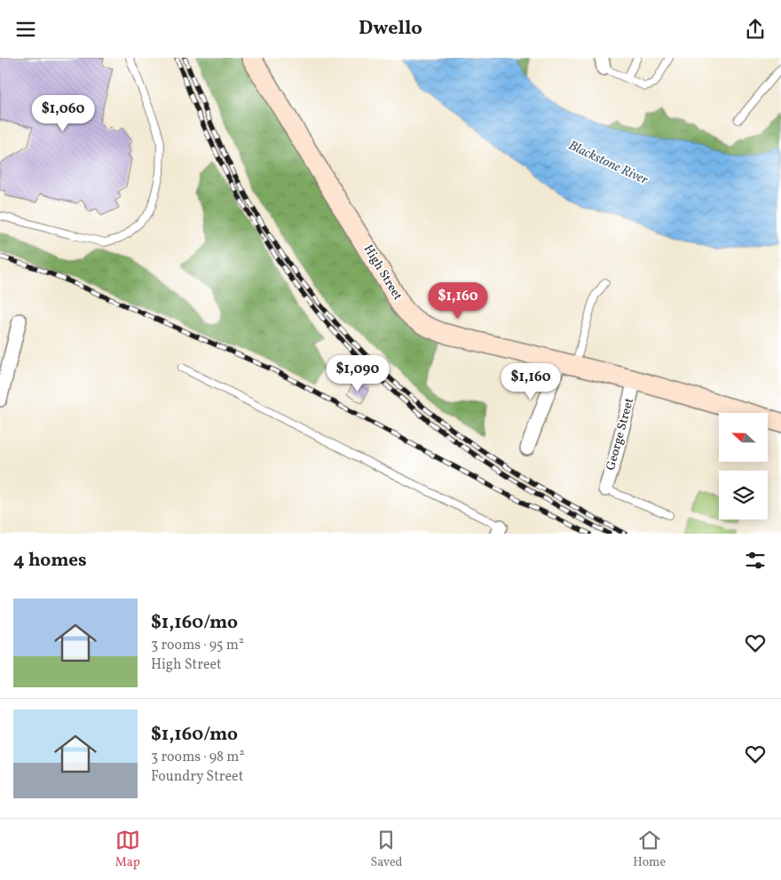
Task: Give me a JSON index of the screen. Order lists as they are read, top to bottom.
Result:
{
  "streets": {
    "street": ["High Street", "George Street"]
  },
  "crossings": [
    ["High Street", "George Street"]
  ],
  "water": ["Blackstone River"],
  "north": "left",
  "page": {
    "header": "Dwello",
    "price": [
      "$1,060",
      "$1,160",
      "$1,090",
      "$1,160"
    ],
    "heading": "4 homes",
    "list": [
      {
        "name": "$1,160/mo",
        "note": "3 rooms · 95 m² · High Street"
      },
      {
        "name": "$1,160/mo",
        "note": "3 rooms · 98 m² · Foundry Street"
      }
    ],
    "tabs": ["Map", "Saved", "Home"]
  }
}
